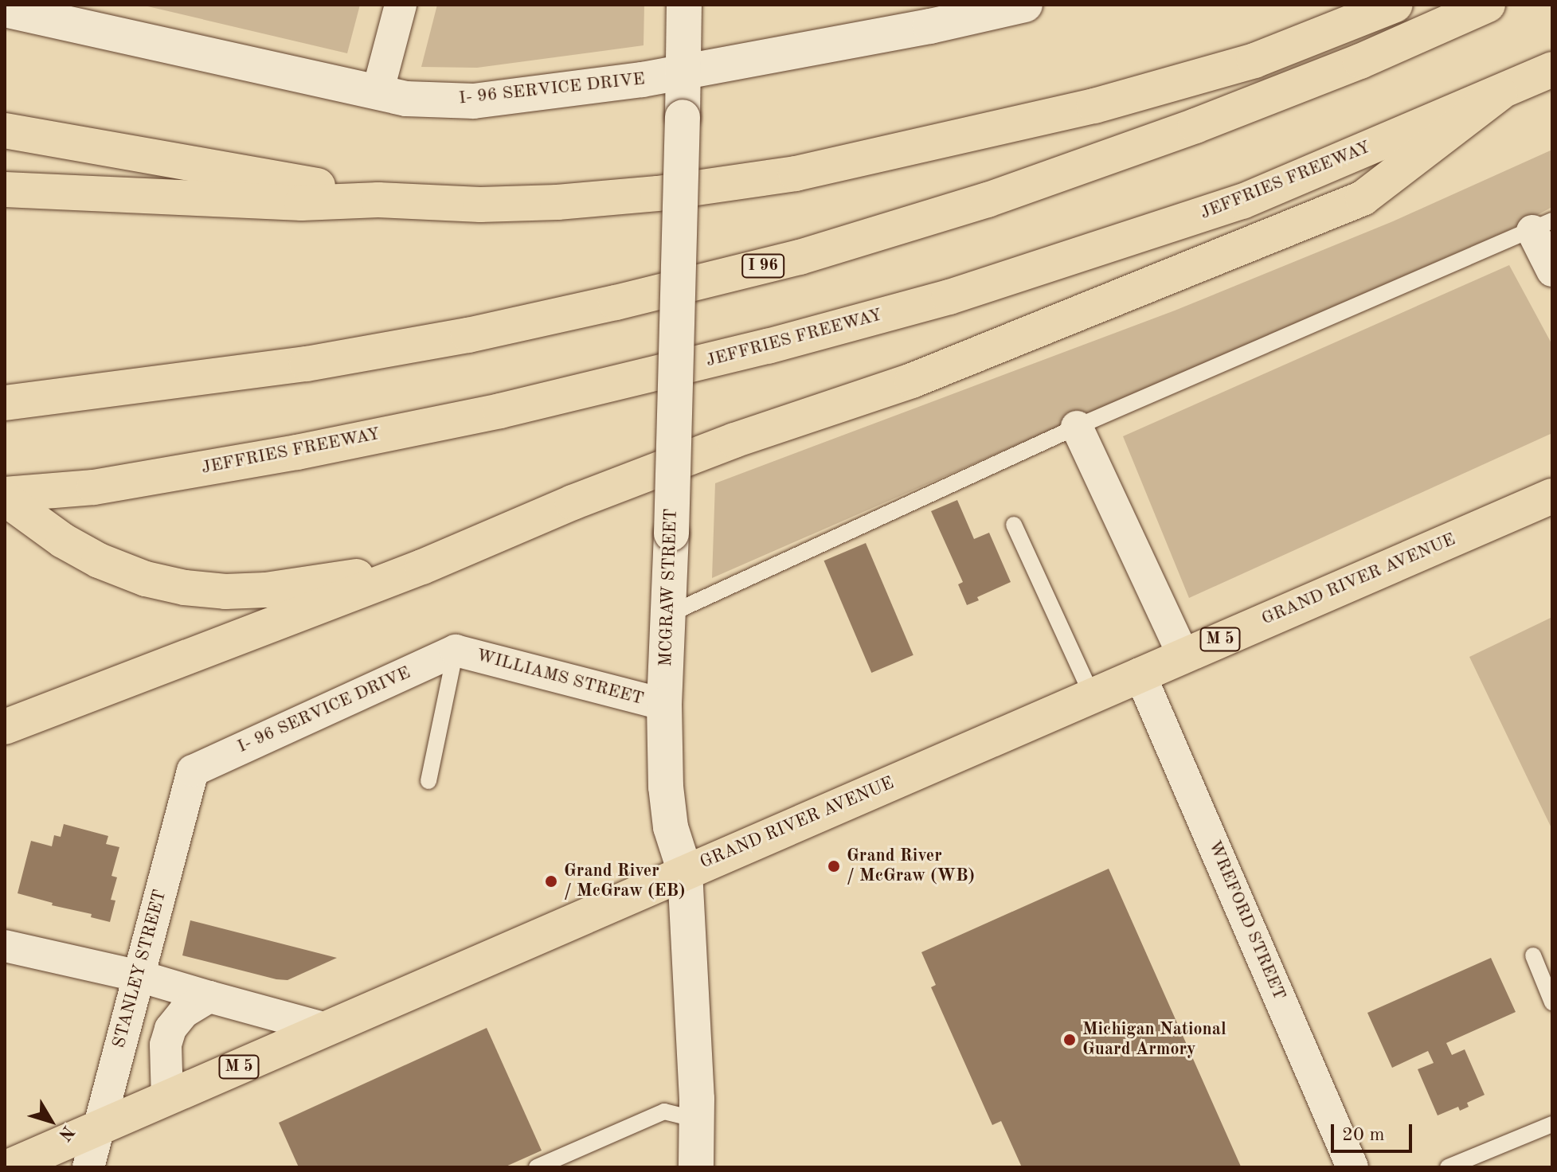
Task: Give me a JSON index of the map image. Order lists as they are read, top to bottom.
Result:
{
  "streets": {
    "main road": [
      "JEFFRIES FREEWAY",
      "I 96",
      "GRAND RIVER AVENUE",
      "M 5"
    ],
    "street": [
      "I- 96 SERVICE DRIVE",
      "MCGRAW STREET",
      "WILLIAMS STREET",
      "WREFORD STREET",
      "STANLEY STREET"
    ]
  },
  "crossings": [
    ["I- 96 SERVICE DRIVE", "MCGRAW STREET"],
    ["I- 96 SERVICE DRIVE", "WILLIAMS STREET"],
    ["I- 96 SERVICE DRIVE", "STANLEY STREET"],
    ["GRAND RIVER AVENUE", "MCGRAW STREET"],
    ["GRAND RIVER AVENUE", "WREFORD STREET"],
    ["GRAND RIVER AVENUE", "STANLEY STREET"],
    ["MCGRAW STREET", "WILLIAMS STREET"]
  ],
  "places": ["Grand River / McGraw (WB)", "Grand River / McGraw (EB)", "Michigan National Guard Armory"],
  "scale_bar": "20 m",
  "north": "bottom right"
}
